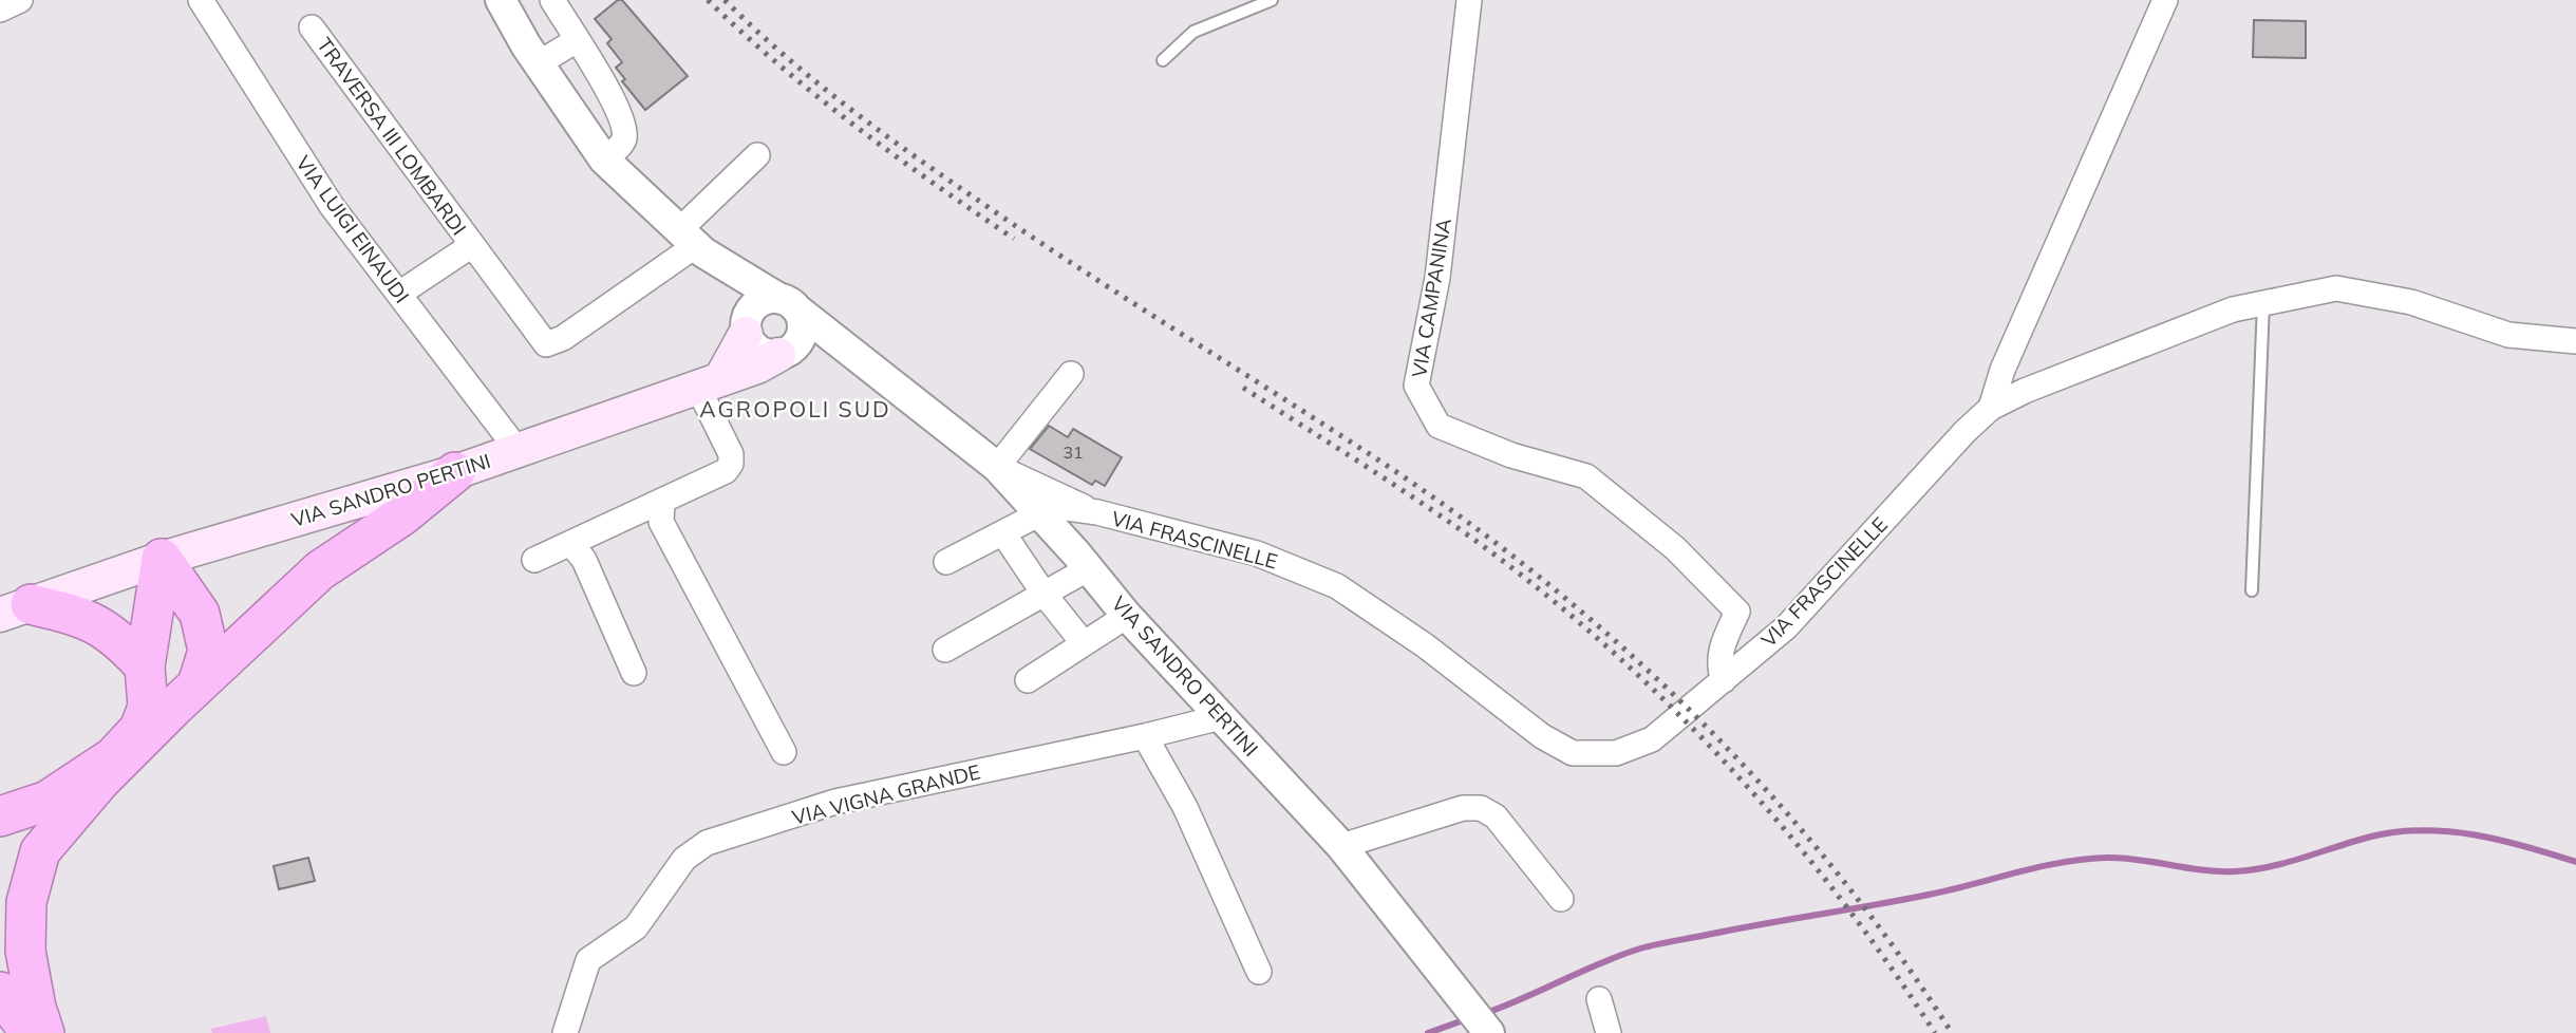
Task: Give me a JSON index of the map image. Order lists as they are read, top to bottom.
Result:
{
  "streets": {
    "main road": ["VIA SANDRO PERTINI"],
    "street": [
      "TRAVERSA III LOMBARDI",
      "VIA LUIGI EINAUDI",
      "VIA CAMPANINA",
      "VIA FRASCINELLE",
      "VIA VIGNA GRANDE"
    ]
  },
  "crossings": [
    ["TRAVERSA III LOMBARDI", "VIA LUIGI EINAUDI"],
    ["TRAVERSA III LOMBARDI", "VIA SANDRO PERTINI"],
    ["VIA LUIGI EINAUDI", "VIA SANDRO PERTINI"],
    ["VIA CAMPANINA", "VIA FRASCINELLE"],
    ["VIA SANDRO PERTINI", "VIA FRASCINELLE"],
    ["VIA SANDRO PERTINI", "VIA VIGNA GRANDE"]
  ],
  "districts": ["AGROPOLI SUD"],
  "house_numbers": ["31"]
}
